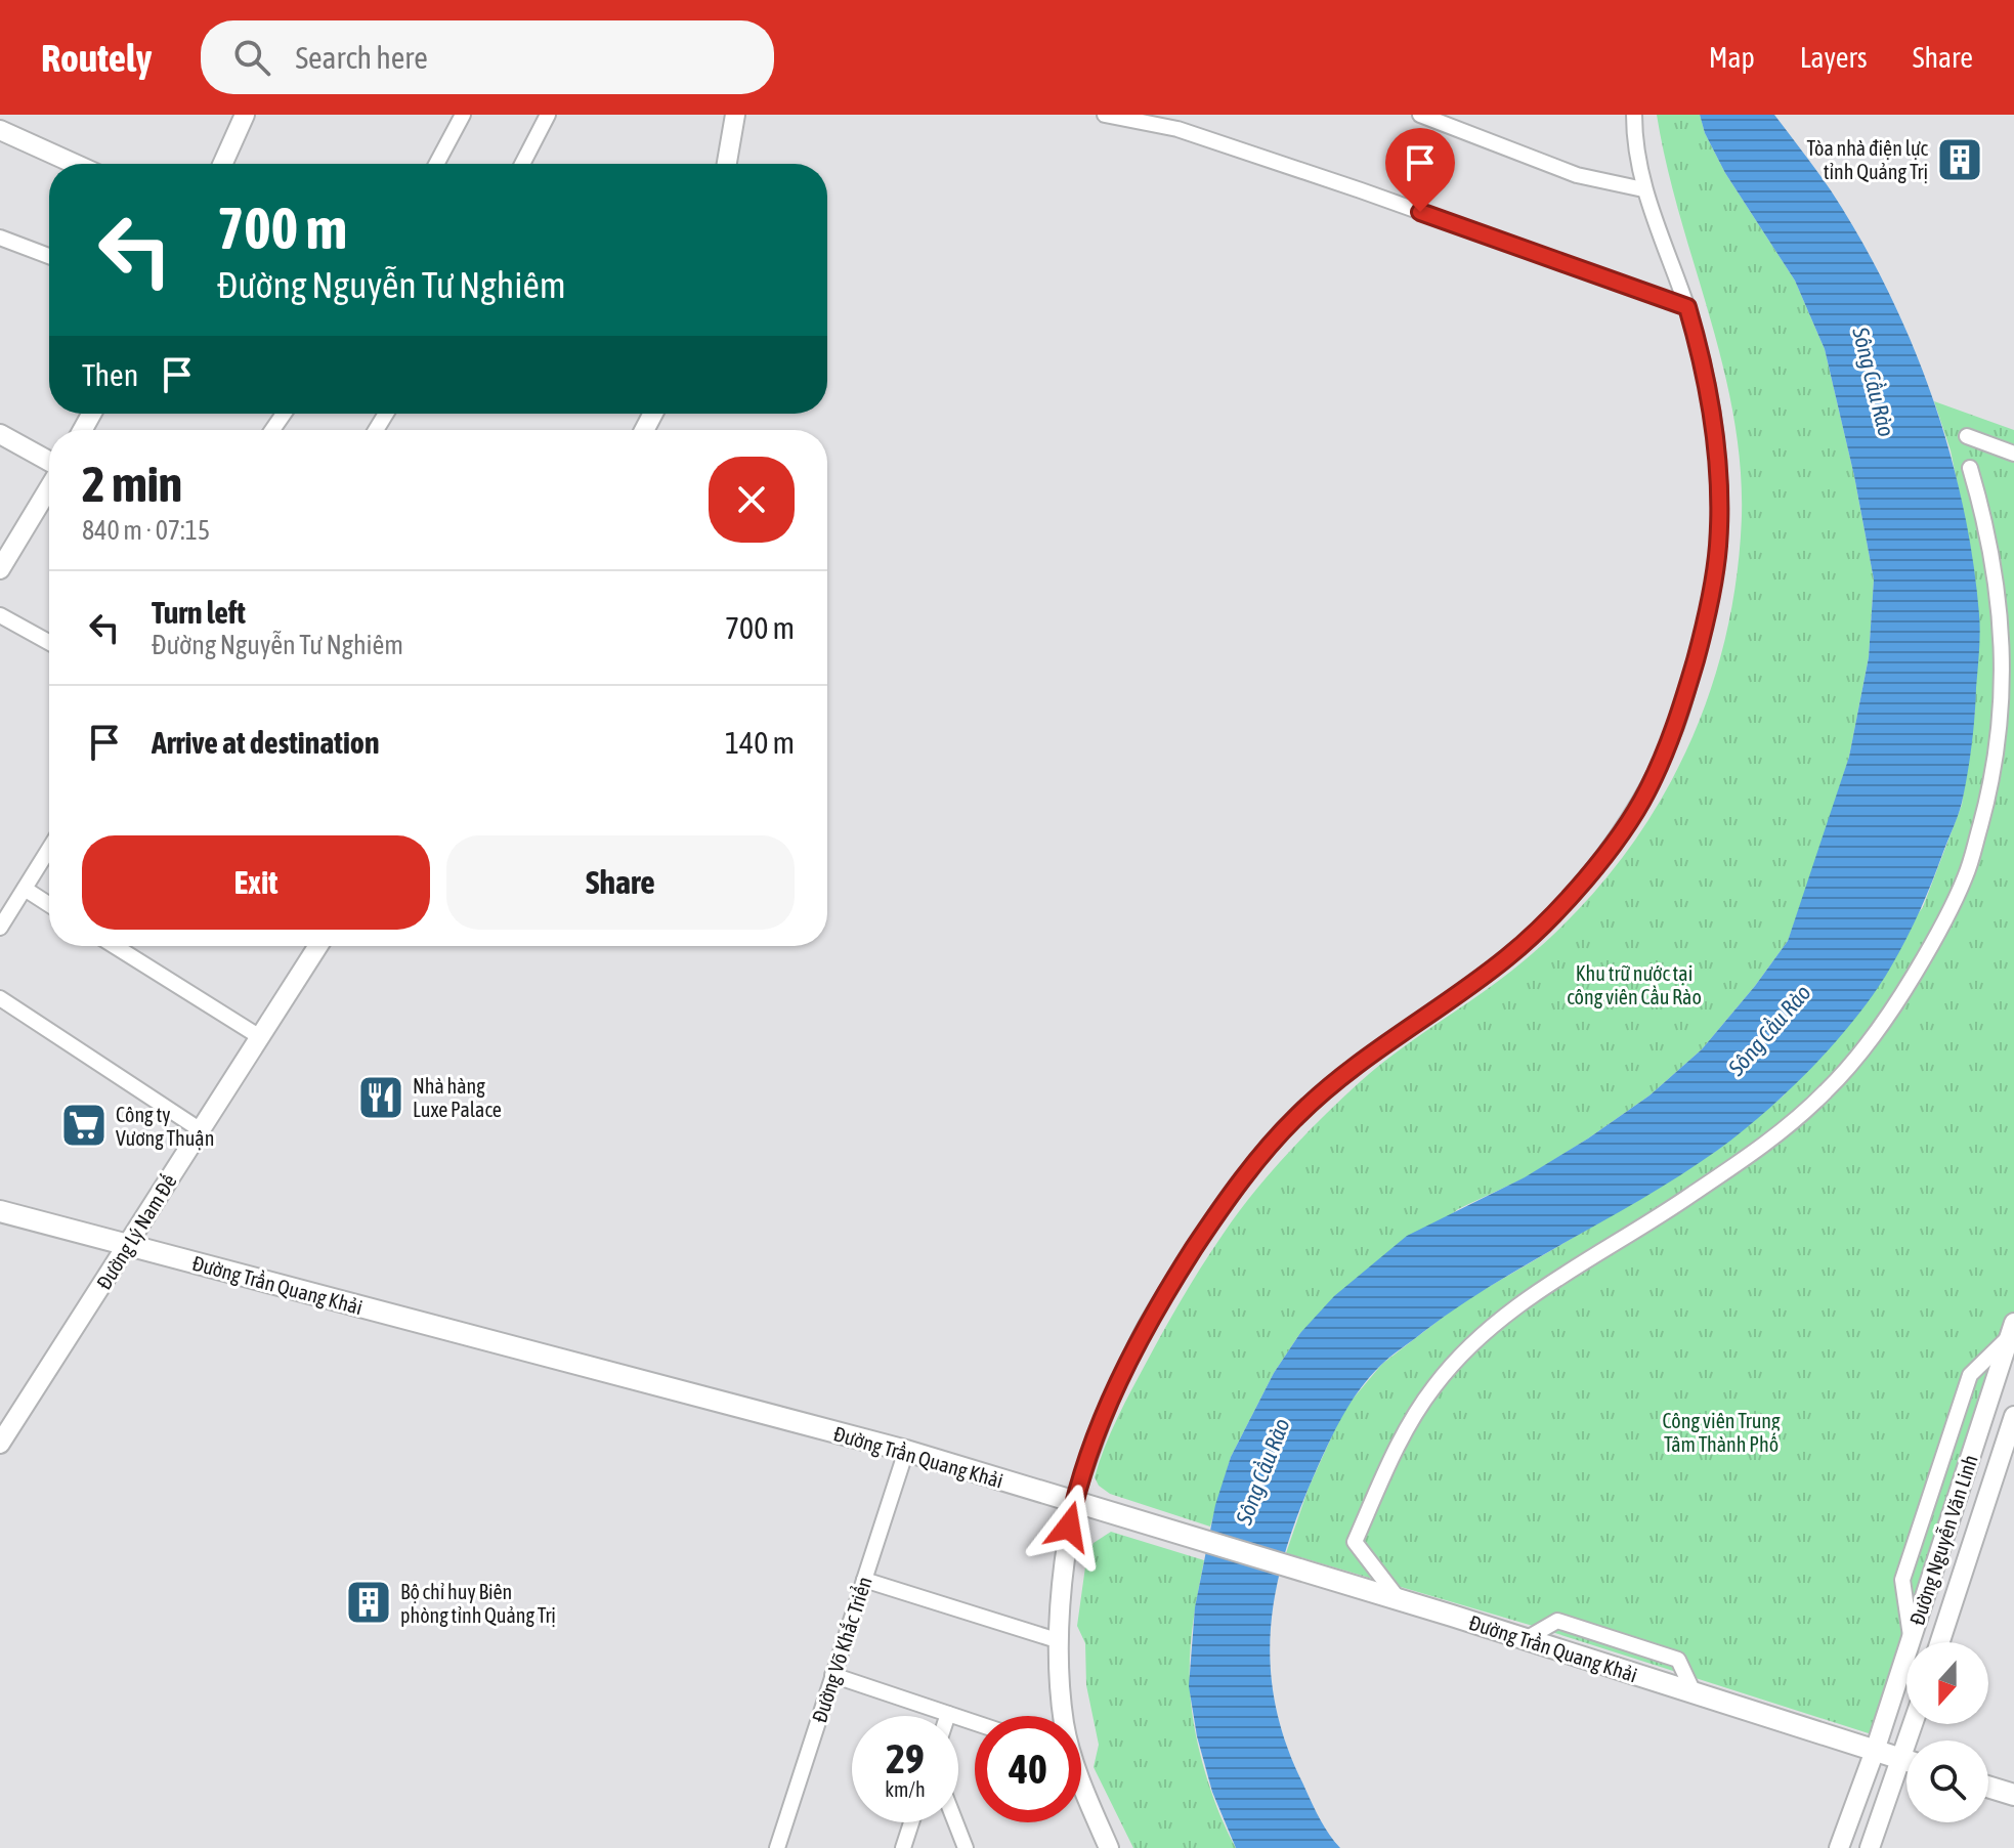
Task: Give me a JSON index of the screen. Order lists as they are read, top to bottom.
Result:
{
  "streets": {
    "main road": ["Đường Trần Quang Khải"],
    "street": ["Đường Lý Nam Đế", "Đường Nguyễn Văn Linh", "Đường Võ Khắc Triển"]
  },
  "crossings": [
    ["Đường Lý Nam Đế", "Đường Trần Quang Khải"],
    ["Đường Trần Quang Khải", "Đường Nguyễn Văn Linh"],
    ["Đường Trần Quang Khải", "Đường Võ Khắc Triển"]
  ],
  "water": ["Sông Cầu Rào"],
  "parks": ["Khu trữ nước tại công viên Cầu Rào", "Công viên Trung Tâm Thành Phố"],
  "places": {
    "building": ["Tòa nhà điện lực tỉnh Quảng Trị", "Bộ chỉ huy Biên phòng tỉnh Quảng Trị"],
    "restaurant": ["Nhà hàng Luxe Palace"],
    "supermarket": ["Công ty Vương Thuận"]
  },
  "north": "bottom",
  "page": {
    "header": "Routely",
    "search": "Search here",
    "nav": ["Map", "Layers", "Share"],
    "turn": ["700 m", "Đường Nguyễn Tư Nghiêm"],
    "then": "Then",
    "heading": ["2 min", "840 m · 07:15"],
    "list": [
      {
        "name": "Turn left",
        "note": "Đường Nguyễn Tư Nghiêm",
        "value": "700 m"
      },
      {
        "name": "Arrive at destination",
        "value": "140 m"
      }
    ],
    "buttons": ["Exit", "Share"],
    "speed": "29 km/h",
    "limit": "40"
  }
}
